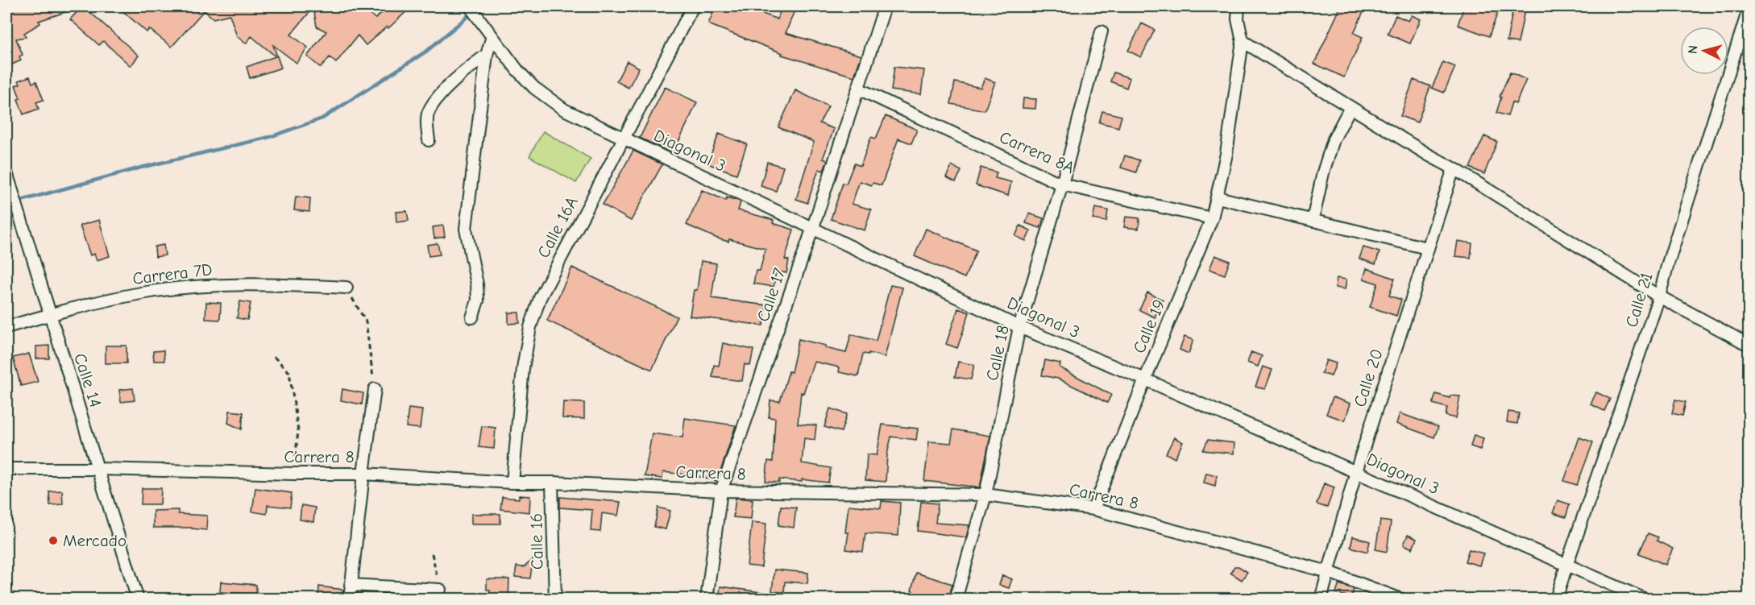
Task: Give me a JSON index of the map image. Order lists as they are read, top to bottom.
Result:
{
  "streets": {
    "street": [
      "Diagonal 3",
      "Carrera 8A",
      "Calle 16A",
      "Carrera 7D",
      "Calle 17",
      "Calle 21",
      "Calle 19",
      "Calle 18",
      "Calle 20",
      "Calle 14",
      "Carrera 8",
      "Calle 16"
    ]
  },
  "crossings": [
    ["Diagonal 3", "Calle 16A"],
    ["Diagonal 3", "Calle 17"],
    ["Diagonal 3", "Calle 21"],
    ["Diagonal 3", "Calle 19"],
    ["Diagonal 3", "Calle 18"],
    ["Diagonal 3", "Calle 20"],
    ["Carrera 8A", "Calle 17"],
    ["Carrera 8A", "Calle 19"],
    ["Carrera 8A", "Calle 18"],
    ["Calle 16A", "Carrera 8"],
    ["Carrera 7D", "Calle 14"],
    ["Calle 17", "Carrera 8"],
    ["Calle 19", "Carrera 8"],
    ["Calle 18", "Carrera 8"],
    ["Calle 20", "Carrera 8"],
    ["Calle 14", "Carrera 8"],
    ["Carrera 8", "Calle 16"]
  ],
  "places": ["Mercado"],
  "north": "left"
}
